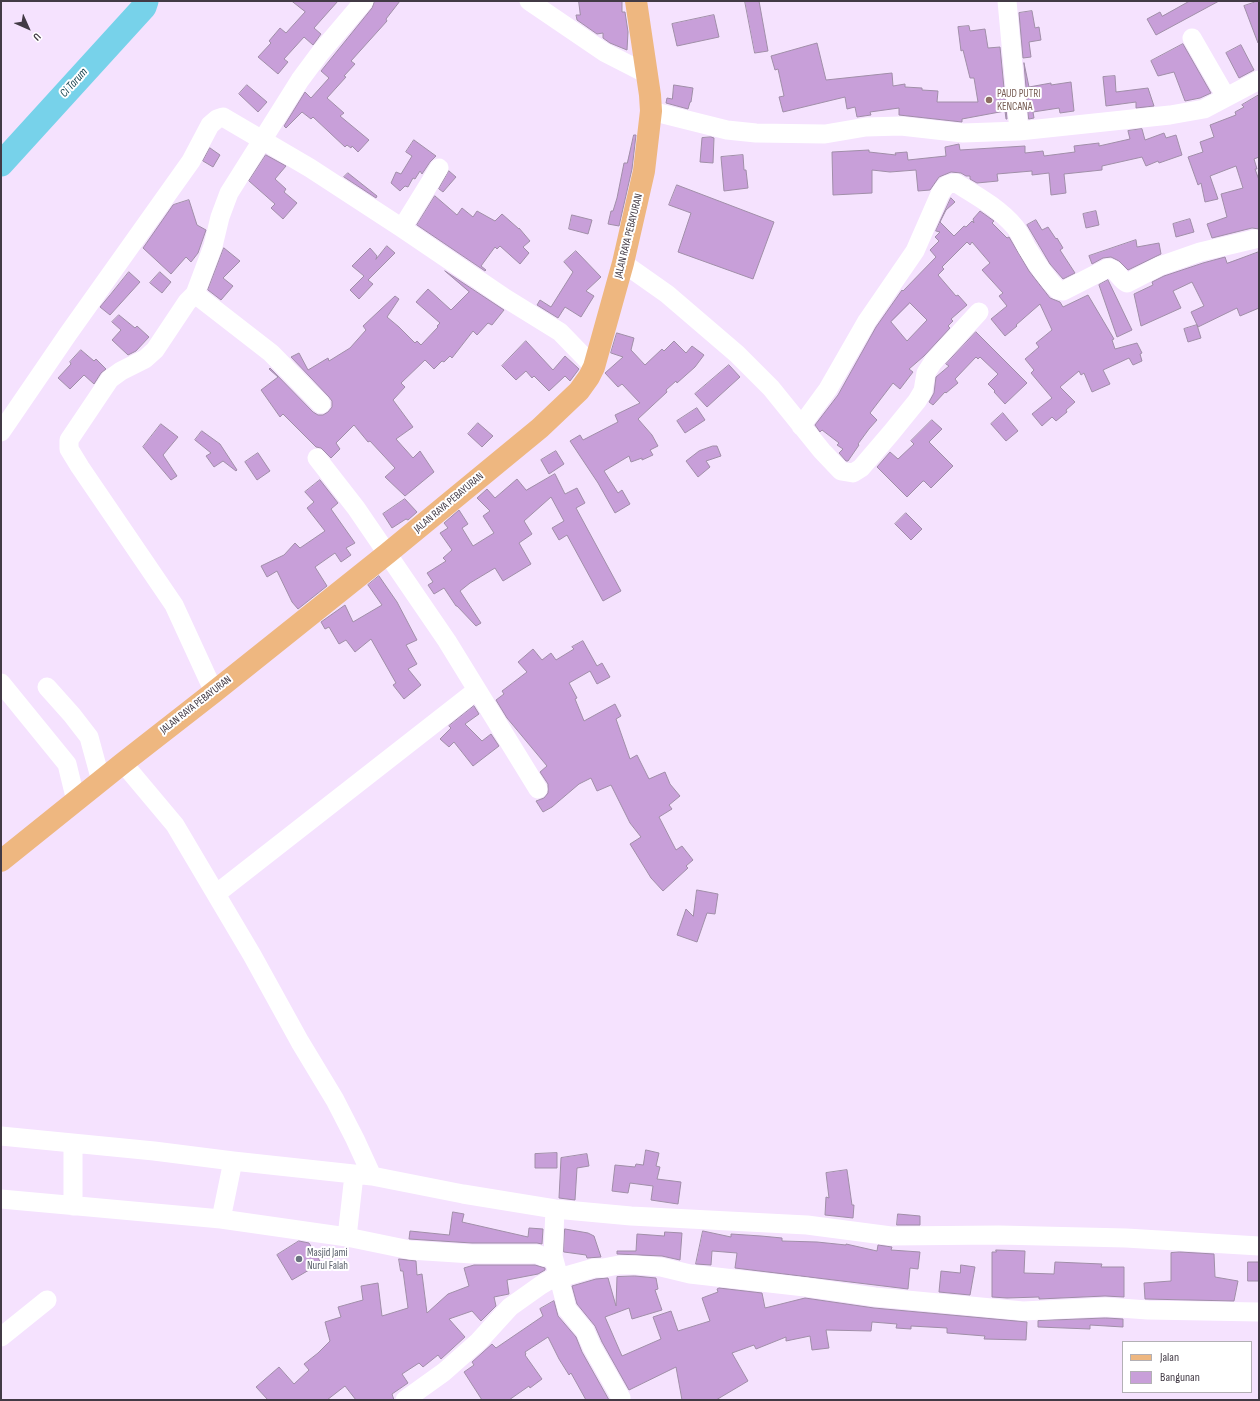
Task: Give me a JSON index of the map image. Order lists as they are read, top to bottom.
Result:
{
  "streets": {
    "main road": ["JALAN RAYA PEBAYURAN"]
  },
  "water": ["Ci Tarum"],
  "places": ["PAUD PUTRI KENCANA", "Masjid Jami Nurul Falah"],
  "legend": ["Jalan", "Bangunan"],
  "north": "bottom right"
}
